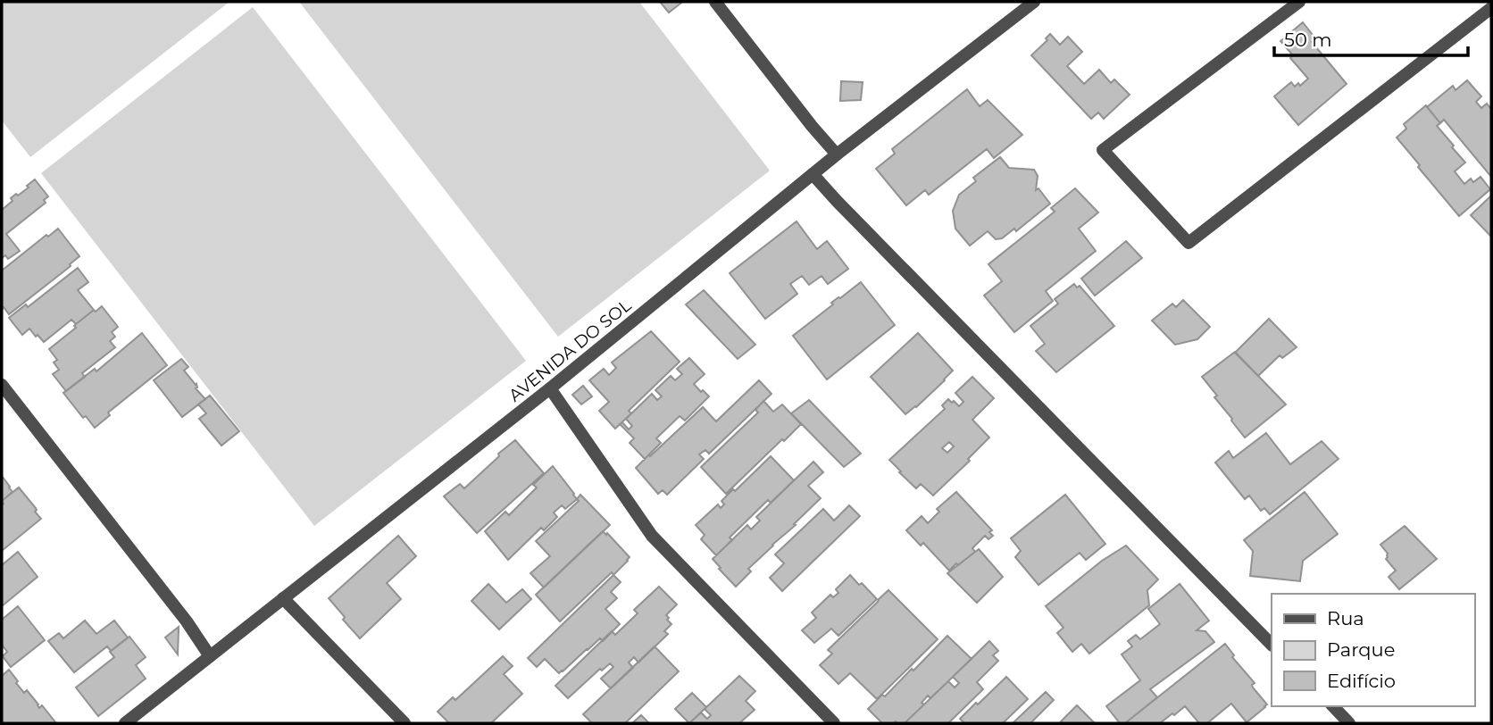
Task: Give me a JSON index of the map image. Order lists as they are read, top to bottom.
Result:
{
  "streets": {
    "street": ["AVENIDA DO SOL"]
  },
  "legend": ["Rua", "Parque", "Edifício"],
  "scale_bar": "50 m"
}
